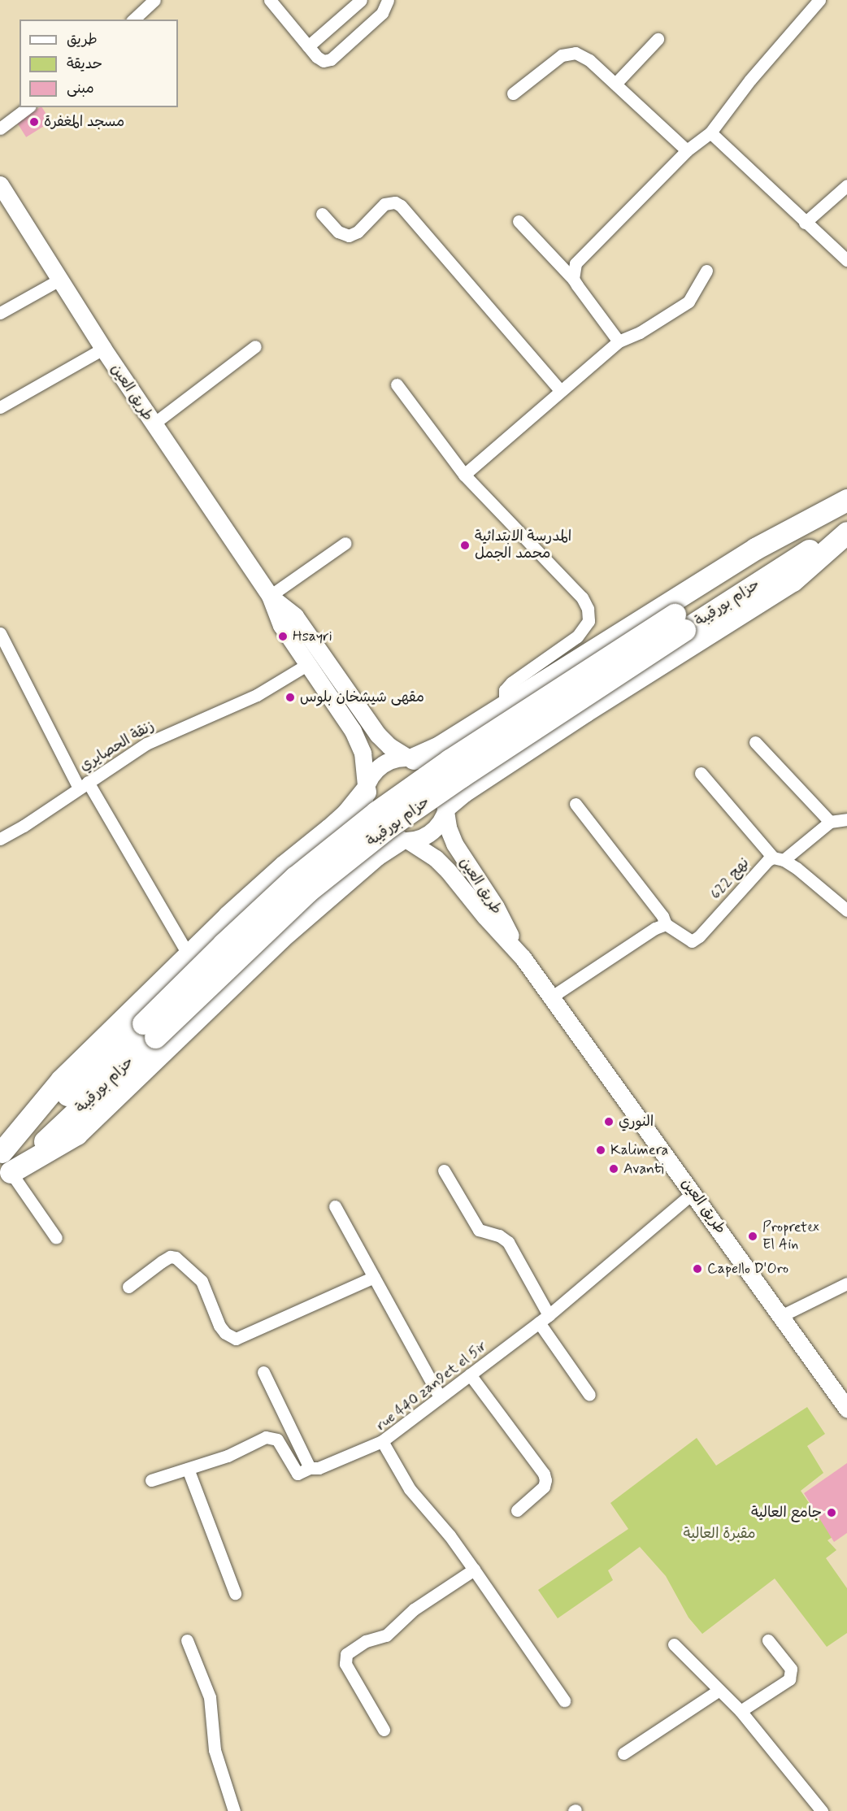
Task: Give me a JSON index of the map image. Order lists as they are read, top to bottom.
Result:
{
  "streets": {
    "highway": ["حزام بورقيبة"],
    "main road": ["طريق العين"],
    "street": ["زنقة الحصايري", "نهج 622", "rue 440 zan9et el 5ir"]
  },
  "crossings": [
    ["طريق العين", "زنقة الحصايري"],
    ["طريق العين", "rue 440 zan9et el 5ir"]
  ],
  "parks": ["مقبرة العالية"],
  "places": [
    "مسجد المغفرة",
    "المدرسة الابتدائية محمد الجمل",
    "Hsayri",
    "مقهى شيشخان بلوس",
    "النوري",
    "Kalimera",
    "Avanti",
    "Propretex El Ain",
    "Capello D'Oro",
    "جامع العالية"
  ],
  "legend": ["طريق", "حديقة", "مبنى"]
}
